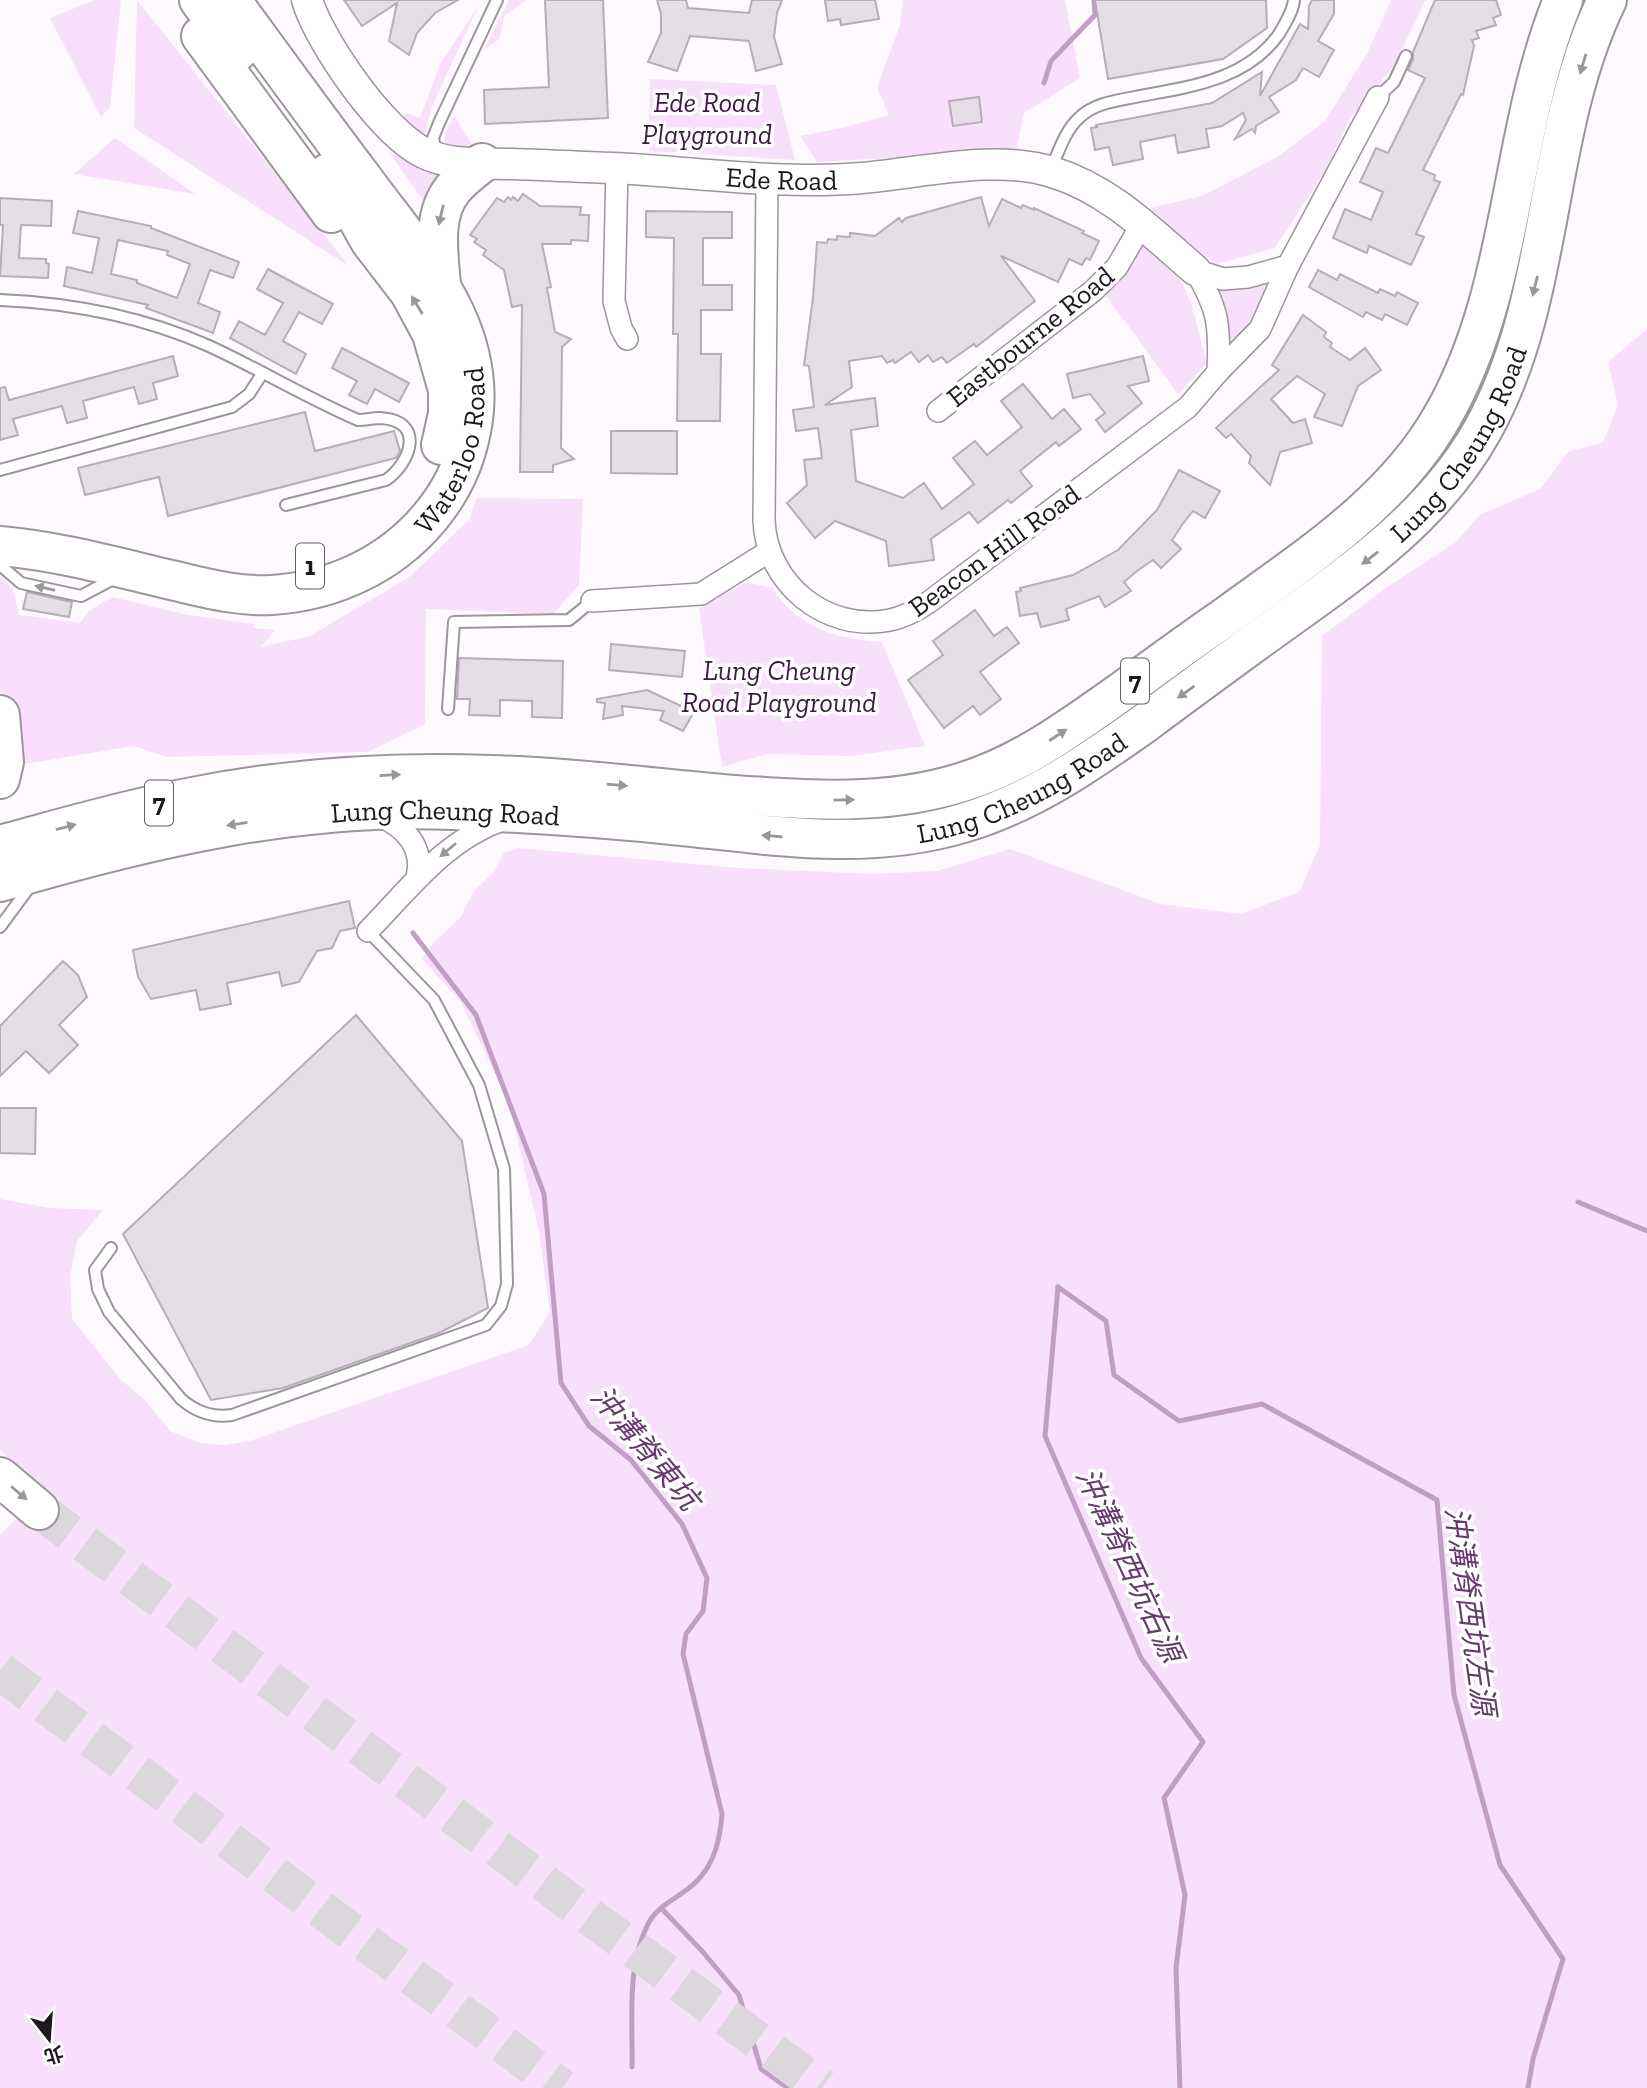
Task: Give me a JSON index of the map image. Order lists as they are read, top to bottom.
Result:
{
  "streets": {
    "highway": [
      "Lung Cheung Road",
      "Waterloo Road",
      "1",
      "7"
    ],
    "street": ["Ede Road", "Eastbourne Road", "Beacon Hill Road"]
  },
  "crossings": [
    ["Ede Road", "Eastbourne Road"],
    ["Ede Road", "Beacon Hill Road"]
  ],
  "water": ["沖溝脊東坑", "沖溝脊西坑右源", "沖溝脊西坑左源"],
  "parks": ["Ede Road Playground", "Lung Cheung Road Playground"],
  "north": "bottom"
}
